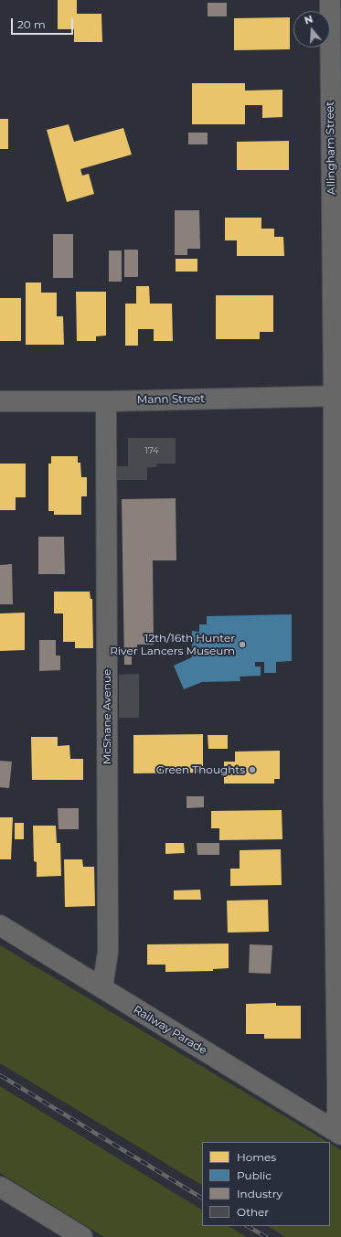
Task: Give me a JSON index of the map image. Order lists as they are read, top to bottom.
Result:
{
  "streets": {
    "street": [
      "Allingham Street",
      "Mann Street",
      "McShane Avenue",
      "Railway Parade"
    ]
  },
  "crossings": [
    ["Allingham Street", "Mann Street"],
    ["Allingham Street", "Railway Parade"],
    ["Mann Street", "McShane Avenue"],
    ["McShane Avenue", "Railway Parade"]
  ],
  "places": ["12th/16th Hunter River Lancers Museum", "Green Thoughts"],
  "house_numbers": ["174"],
  "legend": [
    "Homes",
    "Public",
    "Industry",
    "Other"
  ],
  "scale_bar": "20 m",
  "north": "top"
}
